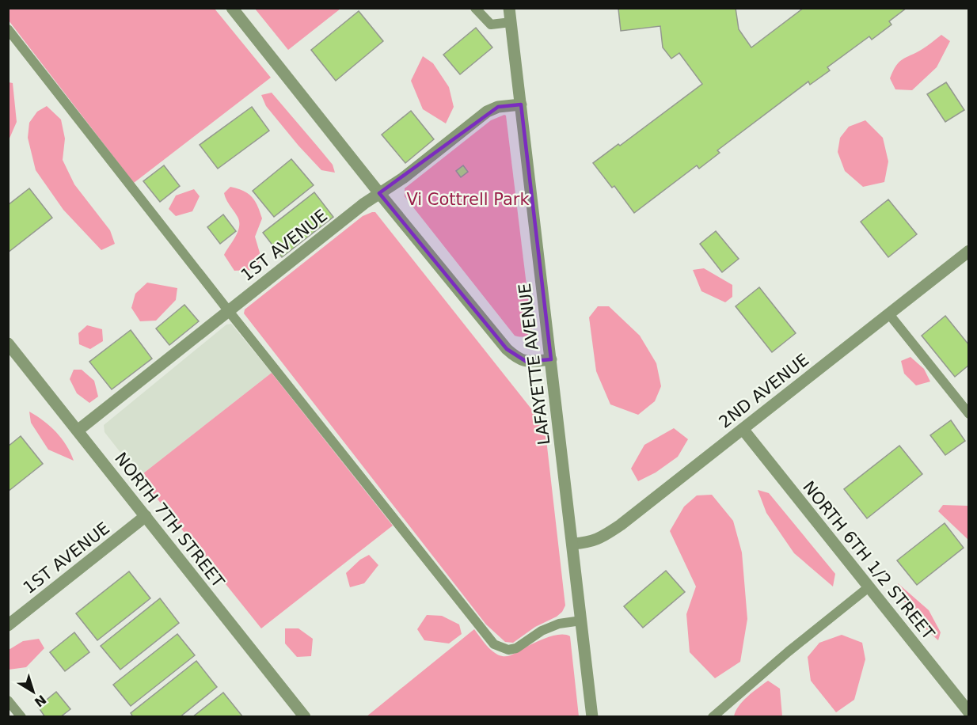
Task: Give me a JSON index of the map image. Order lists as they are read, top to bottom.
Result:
{
  "streets": {
    "street": [
      "1ST AVENUE",
      "LAFAYETTE AVENUE",
      "2ND AVENUE",
      "NORTH 7TH STREET",
      "NORTH 6TH 1/2 STREET"
    ]
  },
  "crossings": [
    ["1ST AVENUE", "LAFAYETTE AVENUE"],
    ["1ST AVENUE", "NORTH 7TH STREET"],
    ["LAFAYETTE AVENUE", "2ND AVENUE"],
    ["2ND AVENUE", "NORTH 6TH 1/2 STREET"]
  ],
  "parks": ["Vi Cottrell Park"],
  "north": "bottom right"
}
